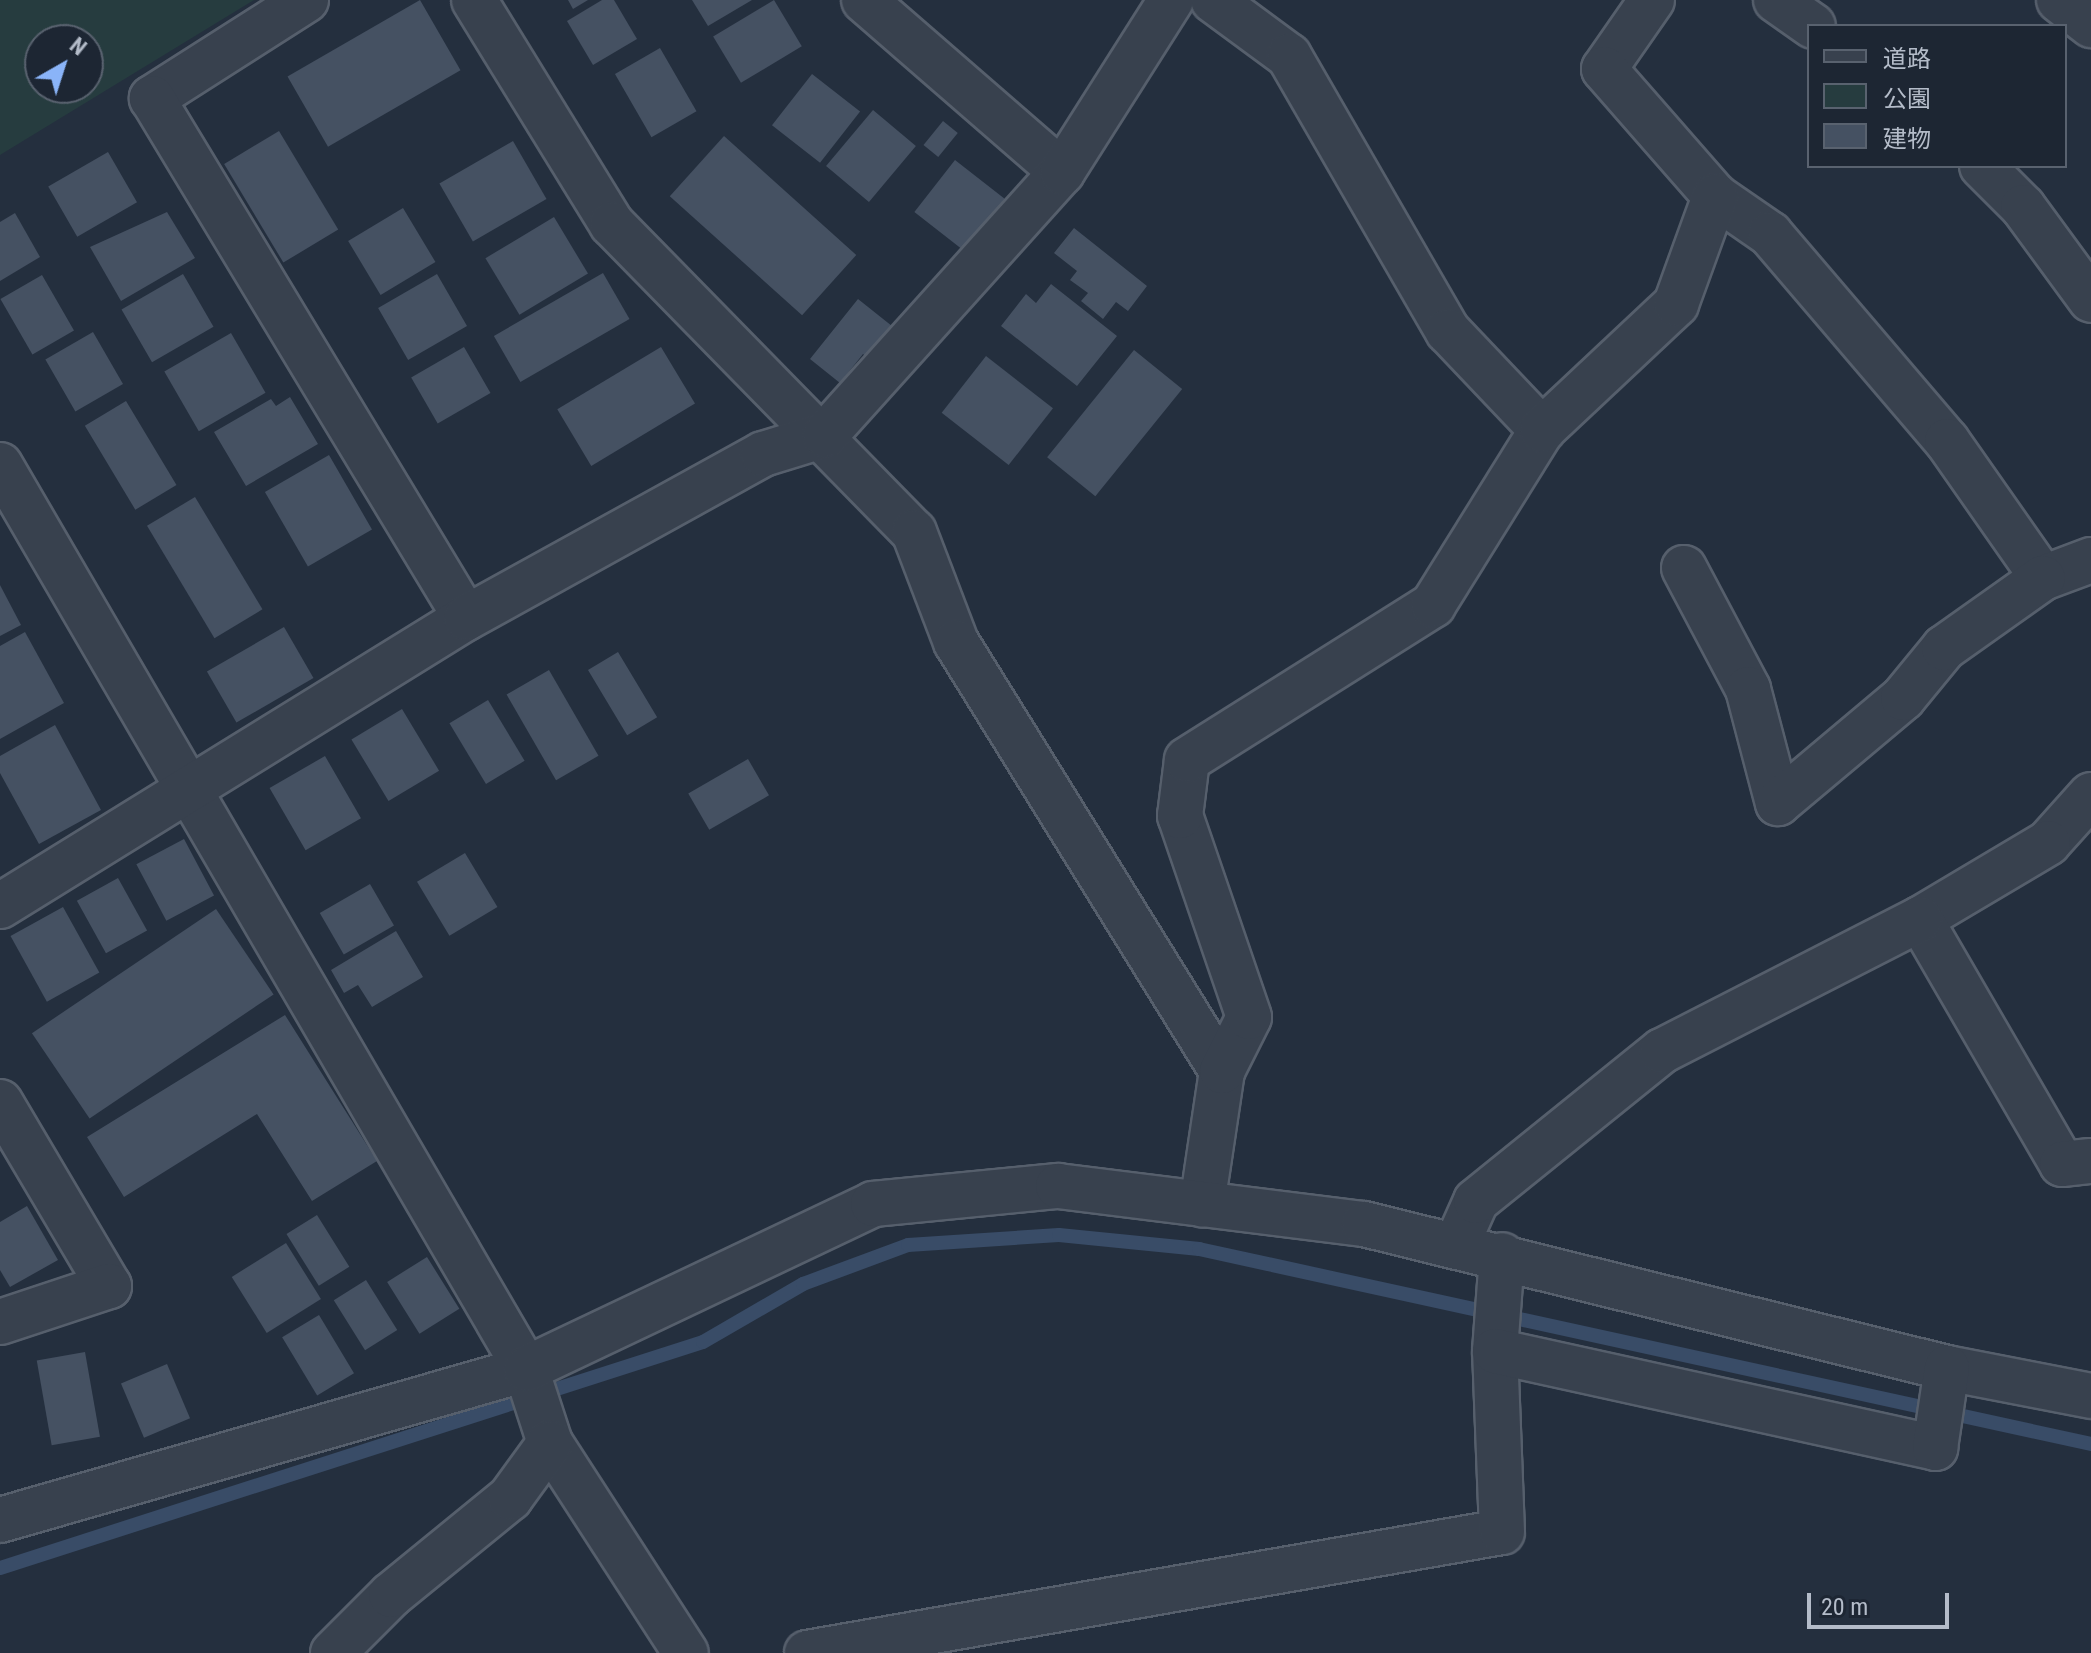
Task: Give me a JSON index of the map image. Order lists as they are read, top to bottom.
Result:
{
  "legend": ["道路", "公園", "建物"],
  "scale_bar": "20 m",
  "north": "top right"
}
